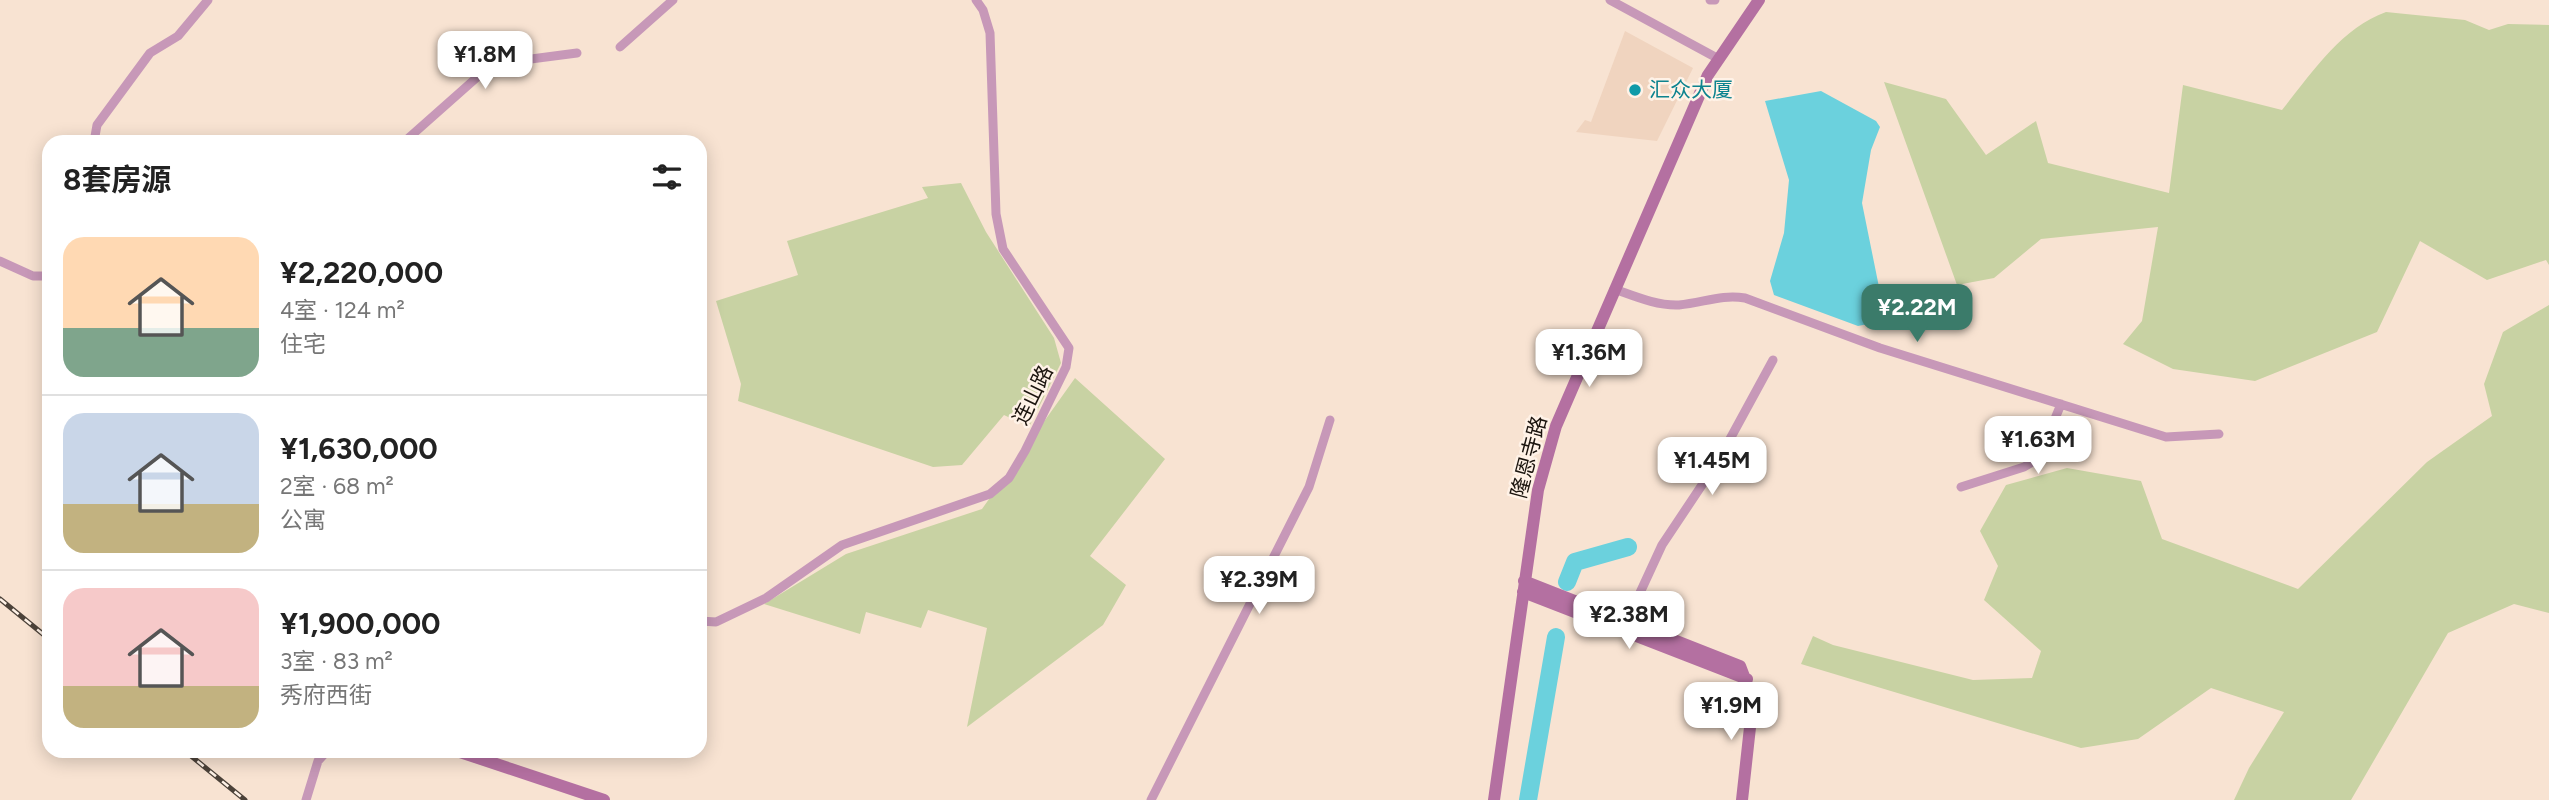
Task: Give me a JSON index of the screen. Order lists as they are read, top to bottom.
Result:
{
  "streets": {
    "street": ["连山路", "隆恩寺路"]
  },
  "places": ["汇众大厦"],
  "page": {
    "price": [
      "¥1.8M",
      "¥2.22M",
      "¥1.36M",
      "¥1.63M",
      "¥1.45M",
      "¥2.39M",
      "¥2.38M",
      "¥1.9M"
    ],
    "heading": "8套房源",
    "list": [
      {
        "name": "¥2,220,000",
        "note": "4室 · 124 m² · 住宅"
      },
      {
        "name": "¥1,630,000",
        "note": "2室 · 68 m² · 公寓"
      },
      {
        "name": "¥1,900,000",
        "note": "3室 · 83 m² · 秀府西街"
      }
    ]
  }
}
